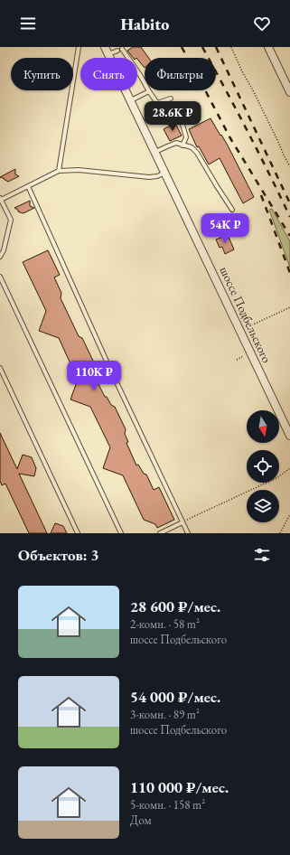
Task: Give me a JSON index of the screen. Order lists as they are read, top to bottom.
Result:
{
  "streets": {
    "street": ["шоссе Подбельского"]
  },
  "north": "bottom",
  "page": {
    "header": "Habito",
    "chip": ["Купить", "Снять", "Фильтры"],
    "price": ["28.6K ₽", "54K ₽", "110K ₽"],
    "heading": "Объектов: 3",
    "list": [
      {
        "name": "28 600 ₽/мес.",
        "note": "2-комн. · 58 m² · шоссе Подбельского"
      },
      {
        "name": "54 000 ₽/мес.",
        "note": "3-комн. · 89 m² · шоссе Подбельского"
      },
      {
        "name": "110 000 ₽/мес.",
        "note": "5-комн. · 158 m² · Дом"
      }
    ]
  }
}
